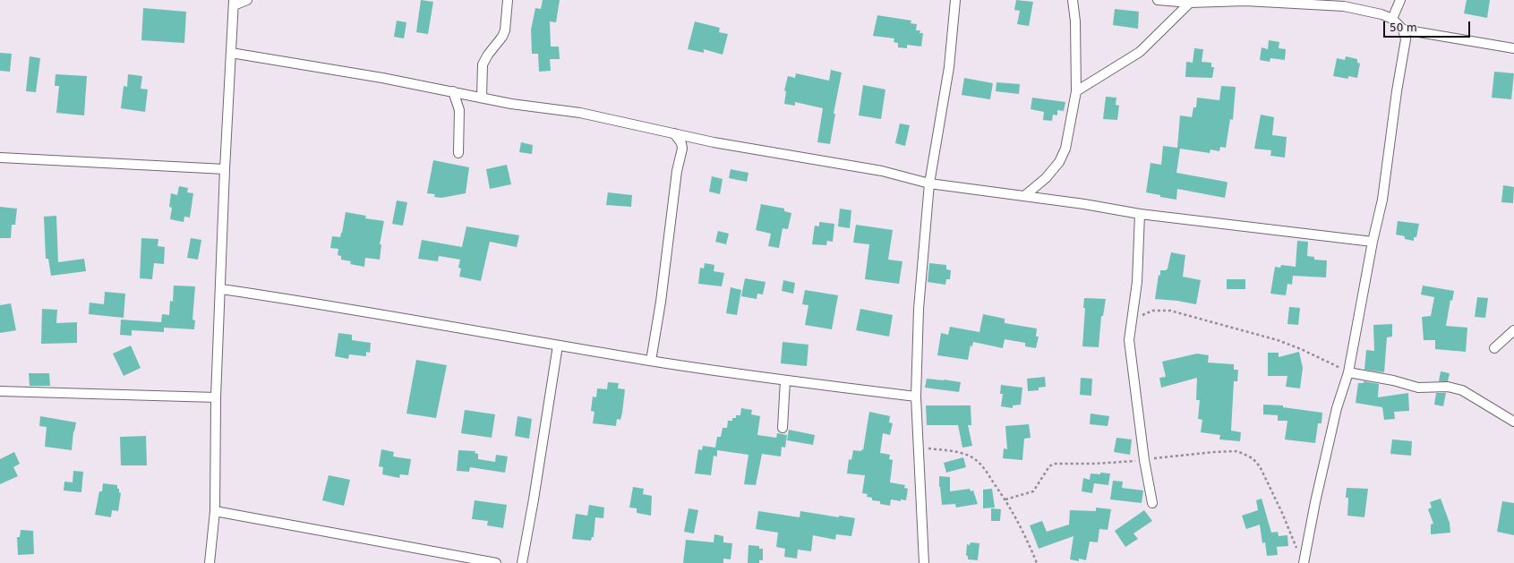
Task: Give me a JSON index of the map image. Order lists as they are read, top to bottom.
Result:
{
  "scale_bar": "50 m"
}
